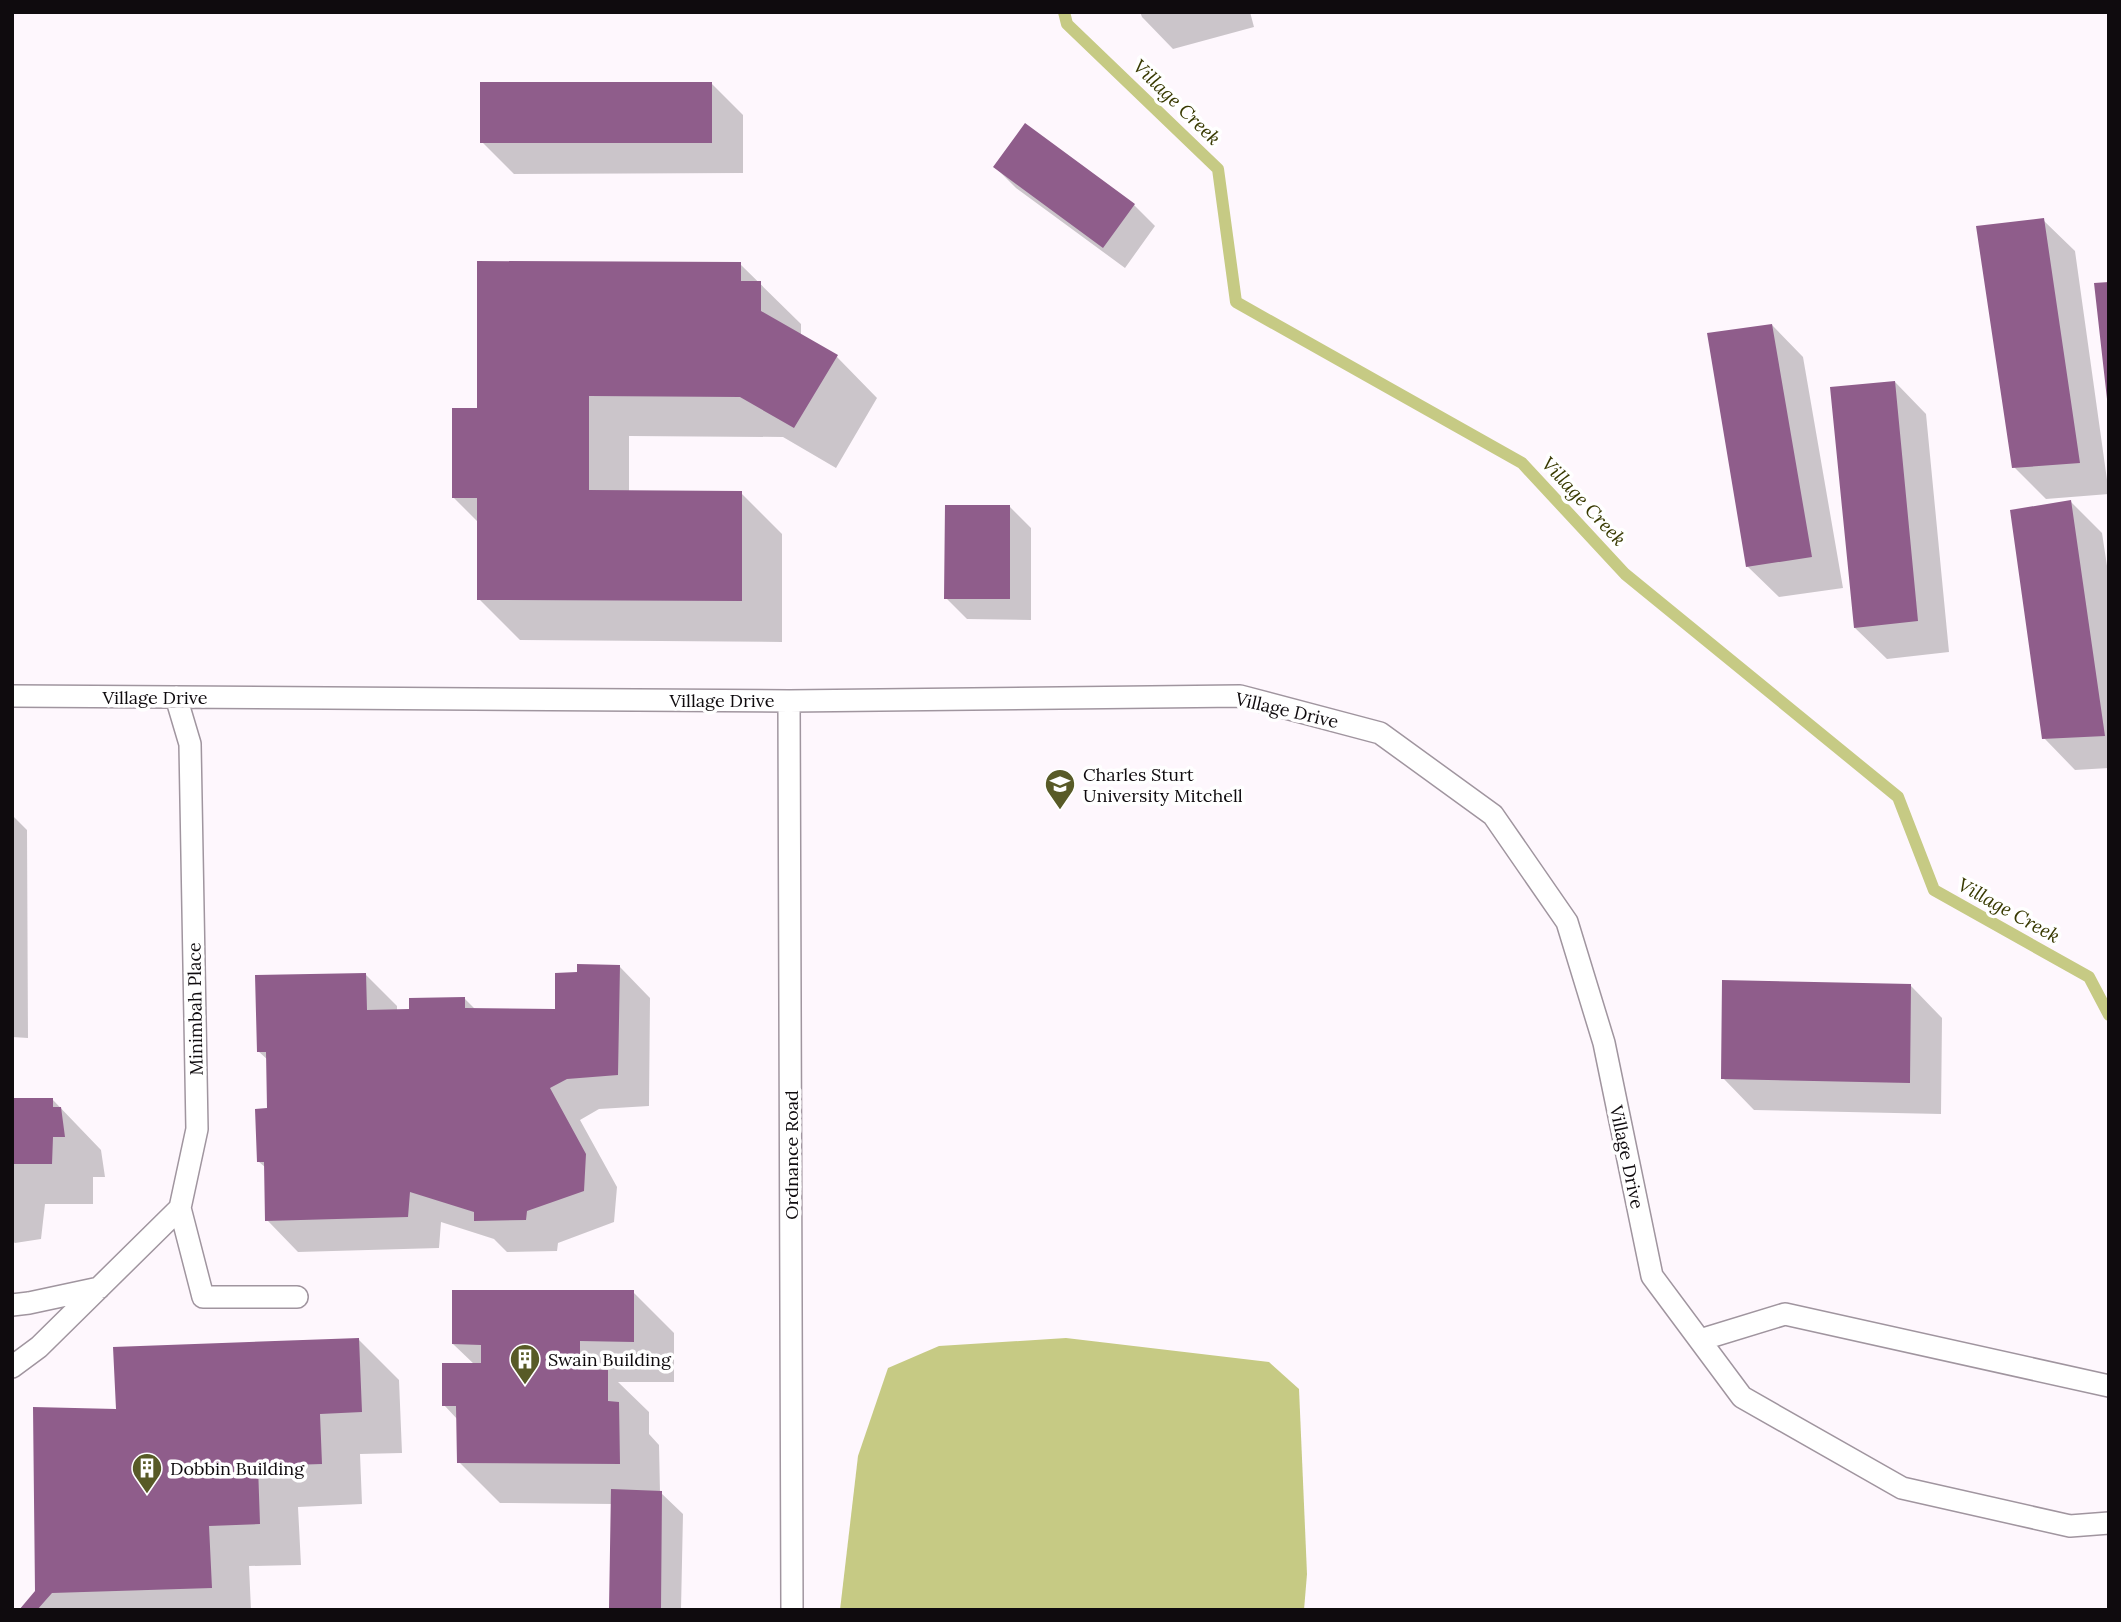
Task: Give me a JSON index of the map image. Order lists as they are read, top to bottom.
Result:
{
  "streets": {
    "lane": ["Village Drive", "Minimbah Place", "Ordnance Road"]
  },
  "crossings": [
    ["Village Drive", "Minimbah Place"],
    ["Village Drive", "Ordnance Road"]
  ],
  "water": ["Village Creek"],
  "places": {
    "school or university": ["Charles Sturt University Mitchell"],
    "building": ["Swain Building", "Dobbin Building"]
  }
}
